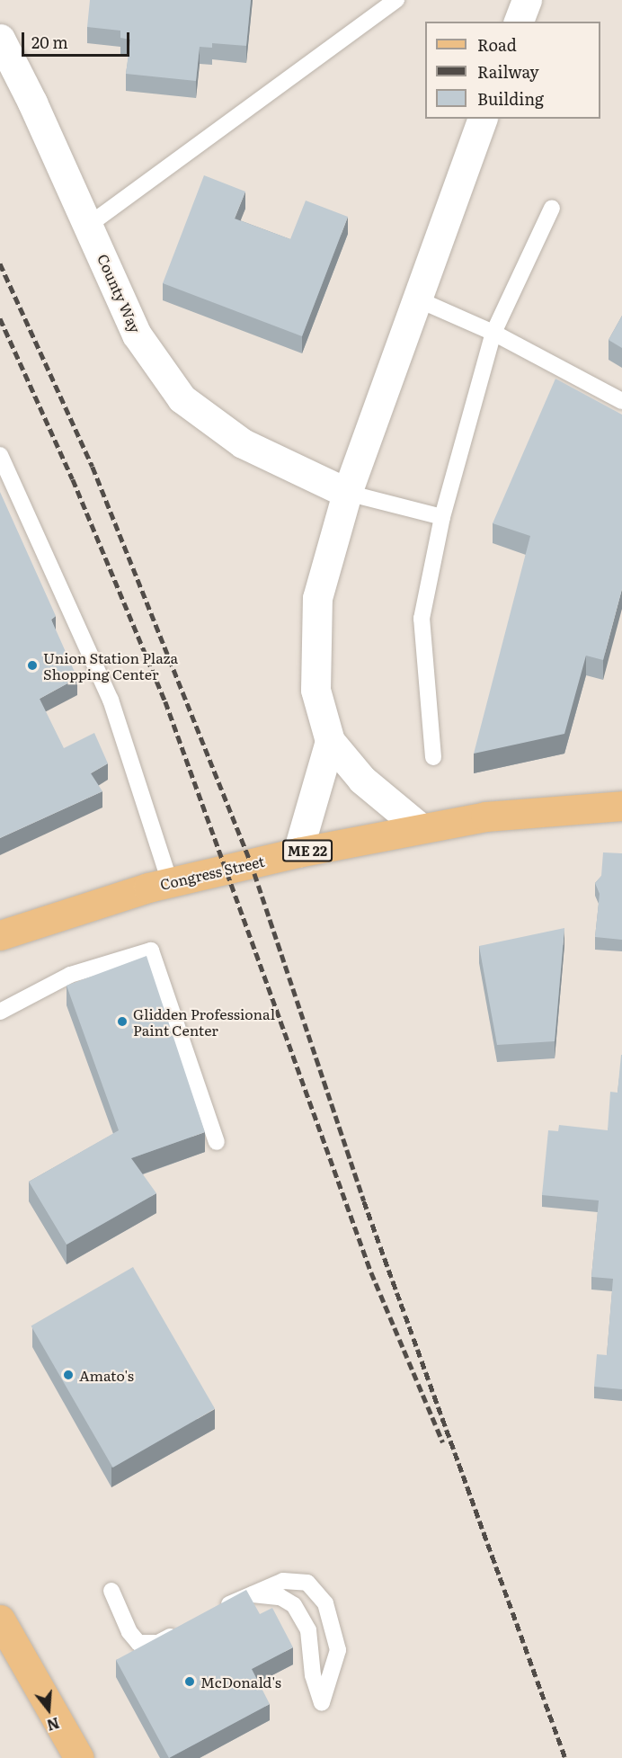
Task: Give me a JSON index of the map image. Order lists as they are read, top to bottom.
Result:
{
  "streets": {
    "main road": ["ME 22", "Congress Street"],
    "street": ["County Way"]
  },
  "places": [
    "Union Station Plaza Shopping Center",
    "Glidden Professional Paint Center",
    "Amato's",
    "McDonald's"
  ],
  "legend": ["Road", "Railway", "Building"],
  "scale_bar": "20 m",
  "north": "bottom"
}
